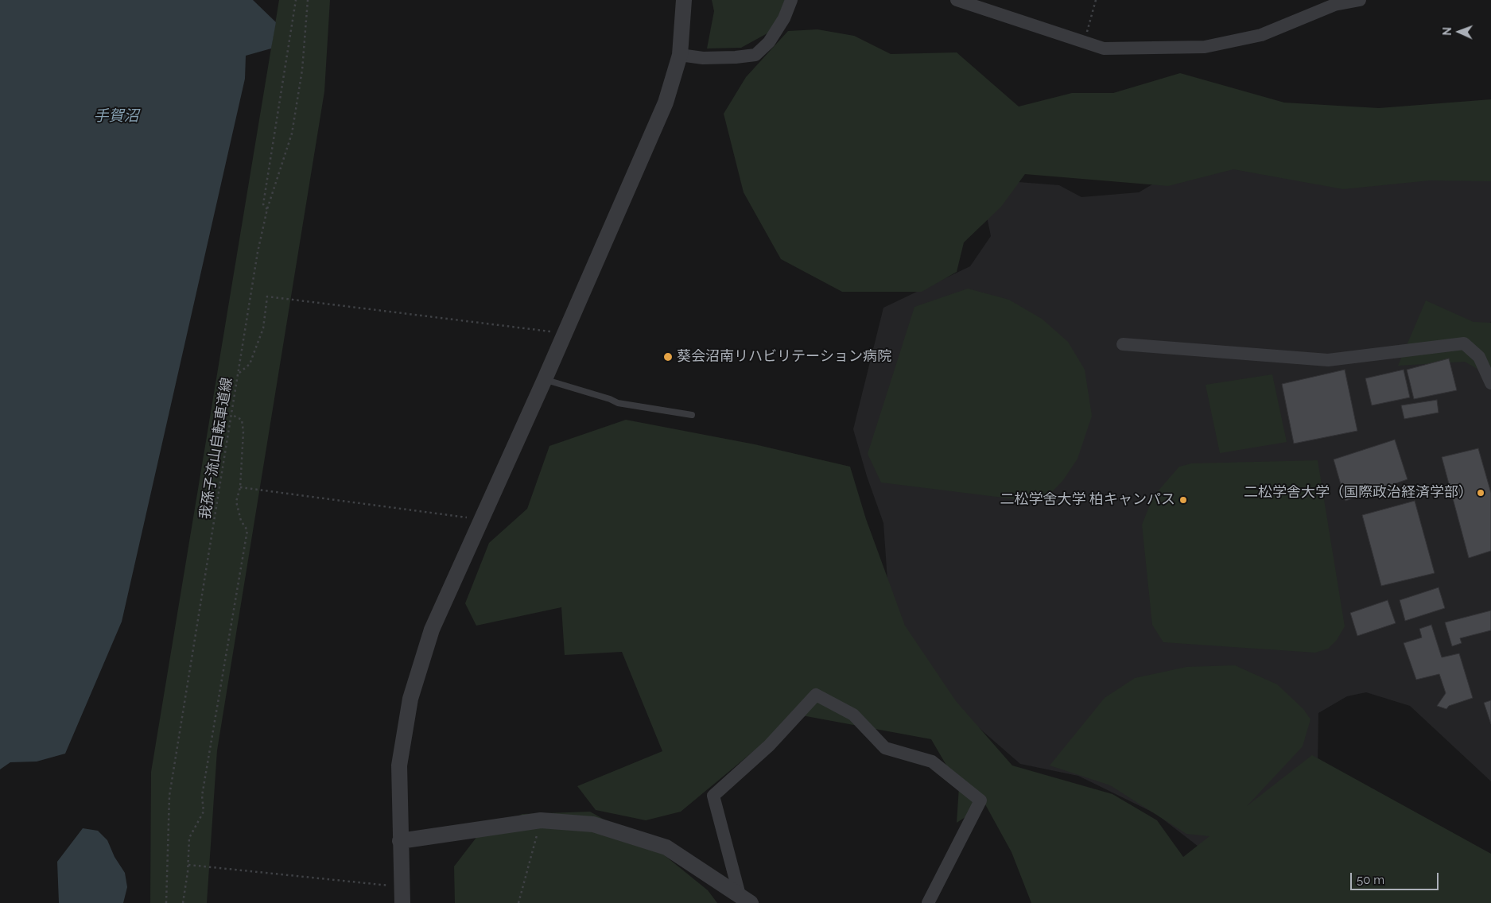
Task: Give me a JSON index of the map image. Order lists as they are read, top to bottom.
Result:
{
  "streets": {
    "path": ["我孫子流山自転車道線"]
  },
  "water": ["手賀沼"],
  "places": ["葵会沼南リハビリテーション病院", "二松学舎大学（国際政治経済学部）", "二松学舍大学 柏キャンパス"],
  "scale_bar": "50 m",
  "north": "left"
}
